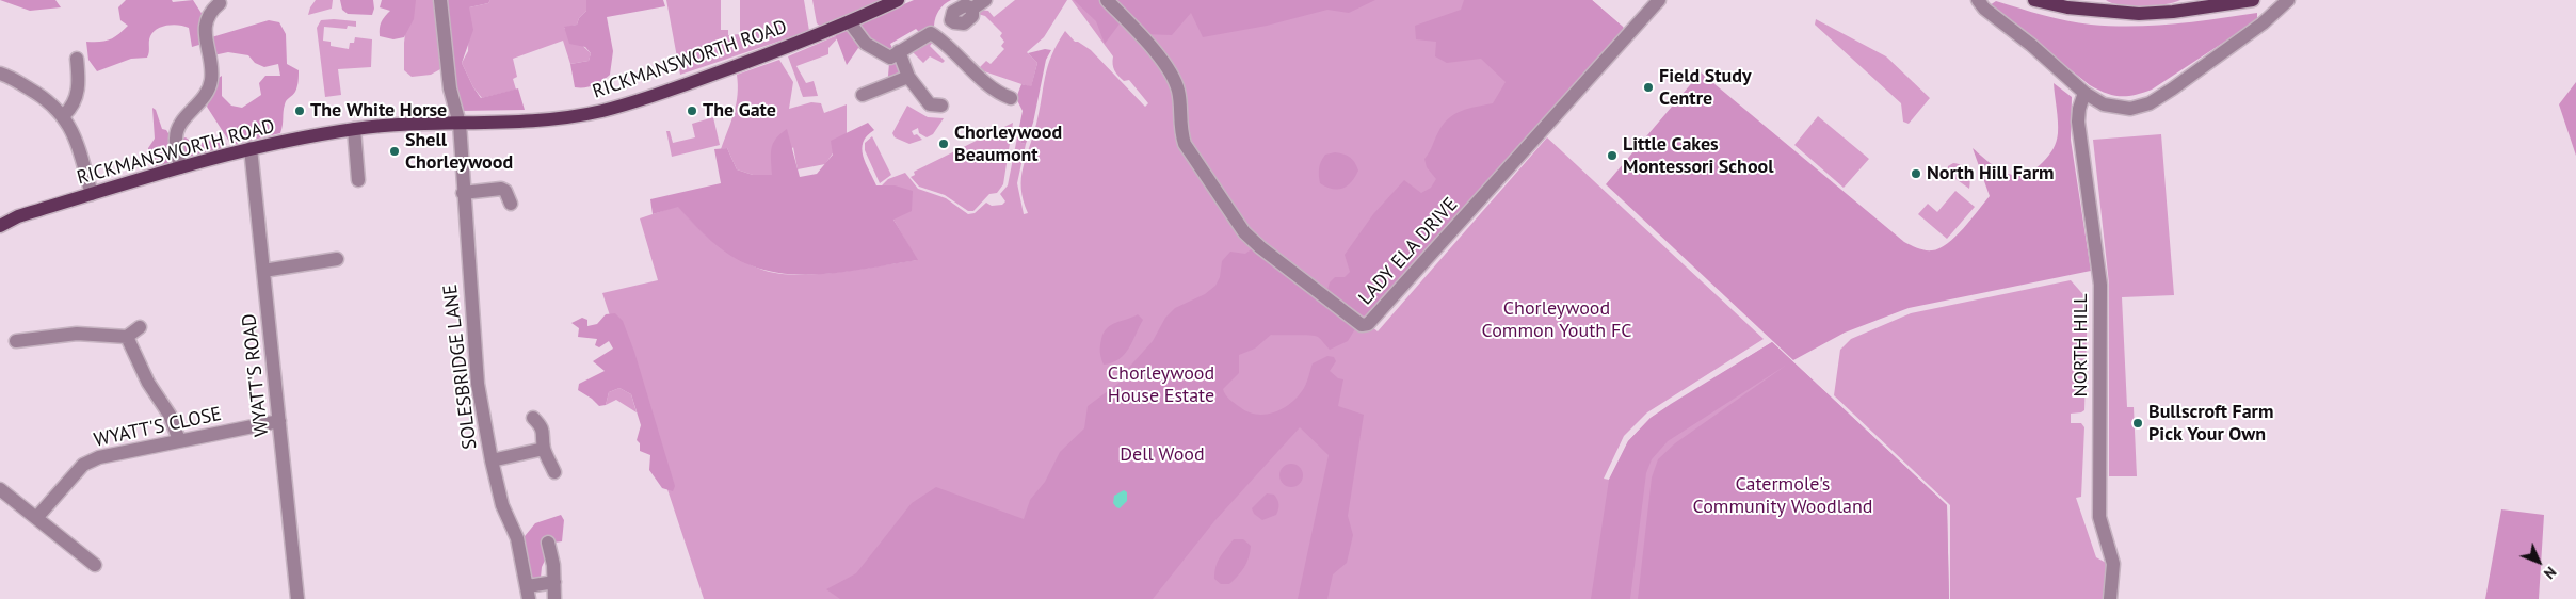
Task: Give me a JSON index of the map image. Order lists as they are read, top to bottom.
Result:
{
  "streets": {
    "main road": ["RICKMANSWORTH ROAD"],
    "street": [
      "LADY ELA DRIVE",
      "NORTH HILL",
      "SOLESBRIDGE LANE",
      "WYATT'S ROAD",
      "WYATT'S CLOSE"
    ]
  },
  "crossings": [
    ["RICKMANSWORTH ROAD", "SOLESBRIDGE LANE"],
    ["RICKMANSWORTH ROAD", "WYATT'S ROAD"],
    ["WYATT'S ROAD", "WYATT'S CLOSE"]
  ],
  "parks": [
    "Chorleywood Common Youth FC",
    "Chorleywood House Estate",
    "Dell Wood",
    "Catermole's Community Woodland"
  ],
  "places": [
    "Field Study Centre",
    "The White Horse",
    "The Gate",
    "Chorleywood Beaumont",
    "Shell Chorleywood",
    "Little Cakes Montessori School",
    "North Hill Farm",
    "Bullscroft Farm Pick Your Own"
  ],
  "north": "bottom right"
}
